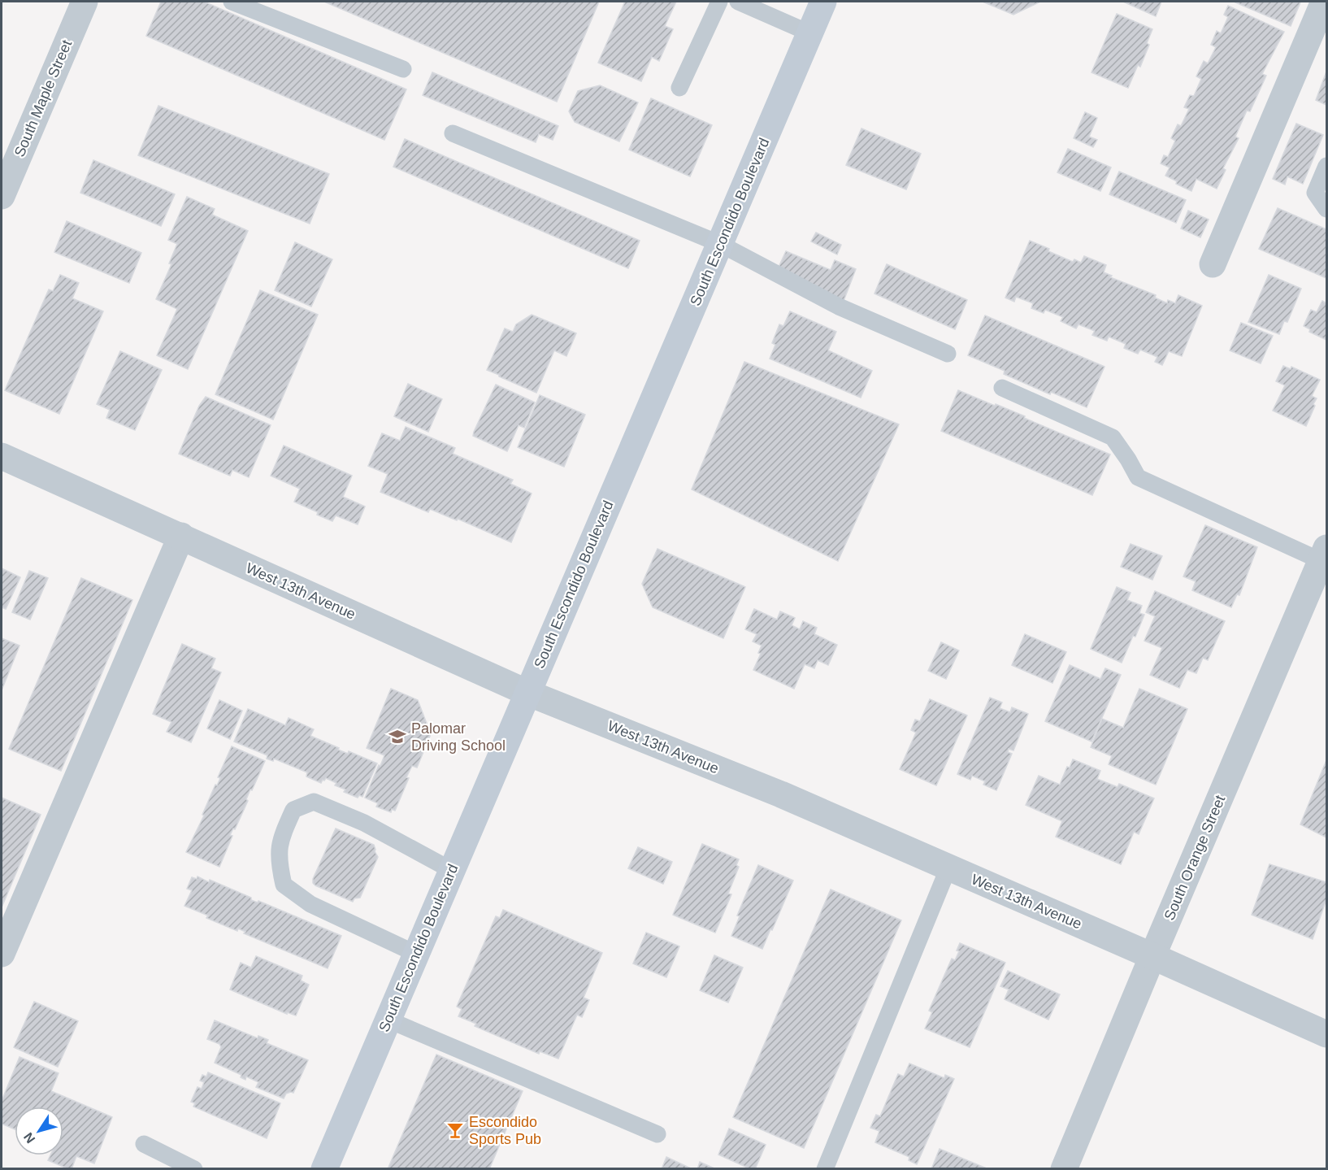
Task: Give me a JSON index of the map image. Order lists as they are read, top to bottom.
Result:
{
  "streets": {
    "main road": ["South Escondido Boulevard"],
    "street": ["South Maple Street", "West 13th Avenue", "South Orange Street"]
  },
  "crossings": [
    ["South Escondido Boulevard", "West 13th Avenue"],
    ["West 13th Avenue", "South Orange Street"]
  ],
  "places": {
    "school or university": ["Palomar Driving School"],
    "bar": ["Escondido Sports Pub"]
  },
  "north": "bottom left"
}
